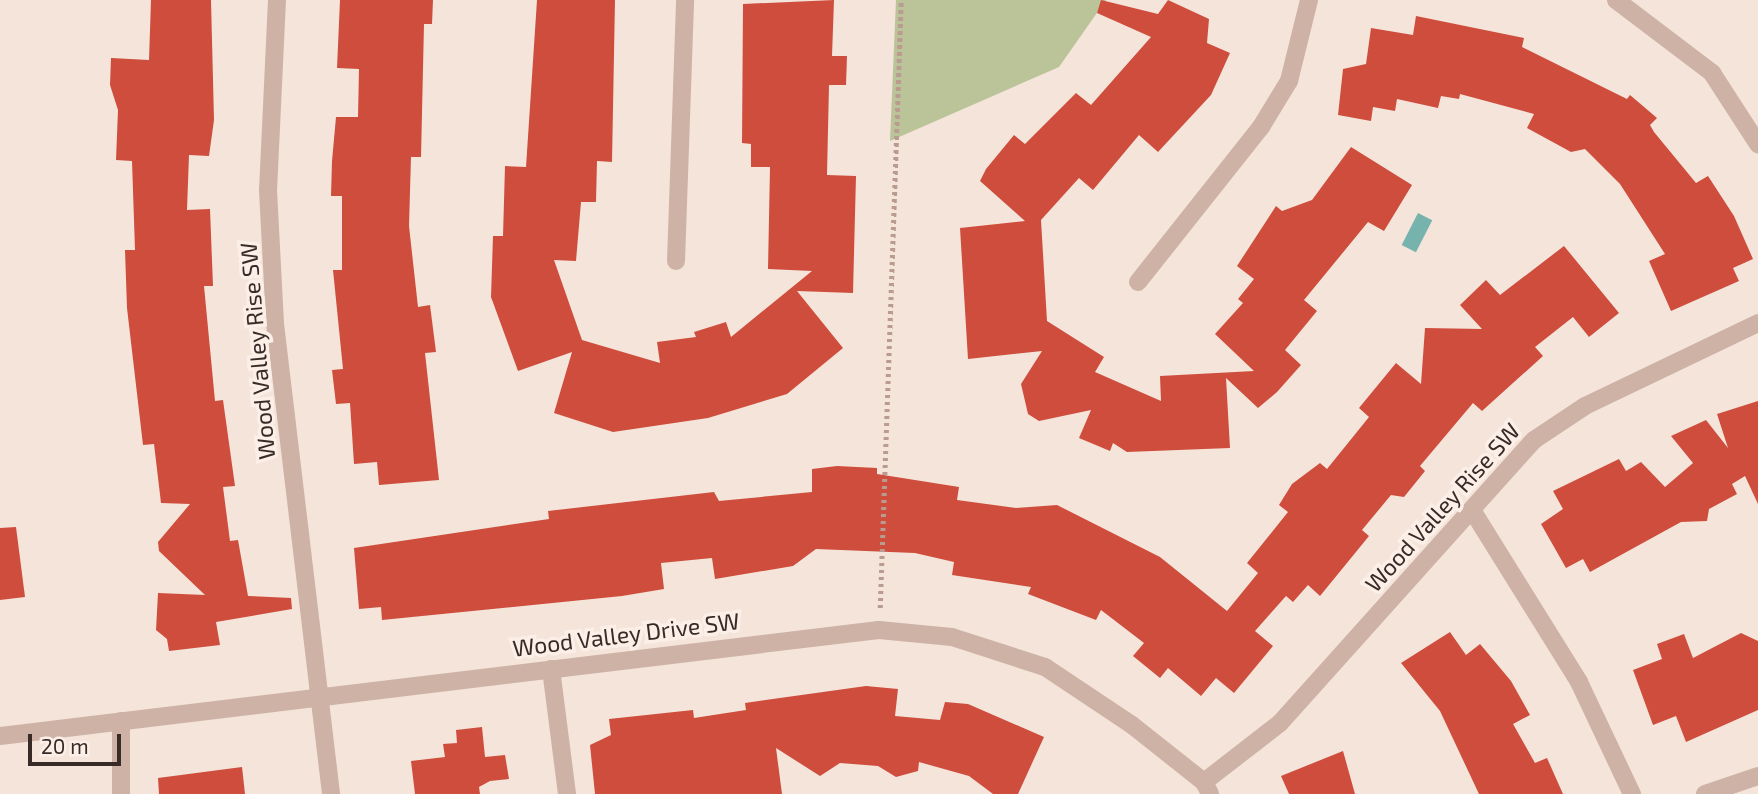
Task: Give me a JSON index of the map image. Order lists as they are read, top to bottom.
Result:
{
  "streets": {
    "street": ["Wood Valley Rise SW", "Wood Valley Drive SW"]
  },
  "crossings": [
    ["Wood Valley Rise SW", "Wood Valley Drive SW"]
  ],
  "scale_bar": "20 m"
}
